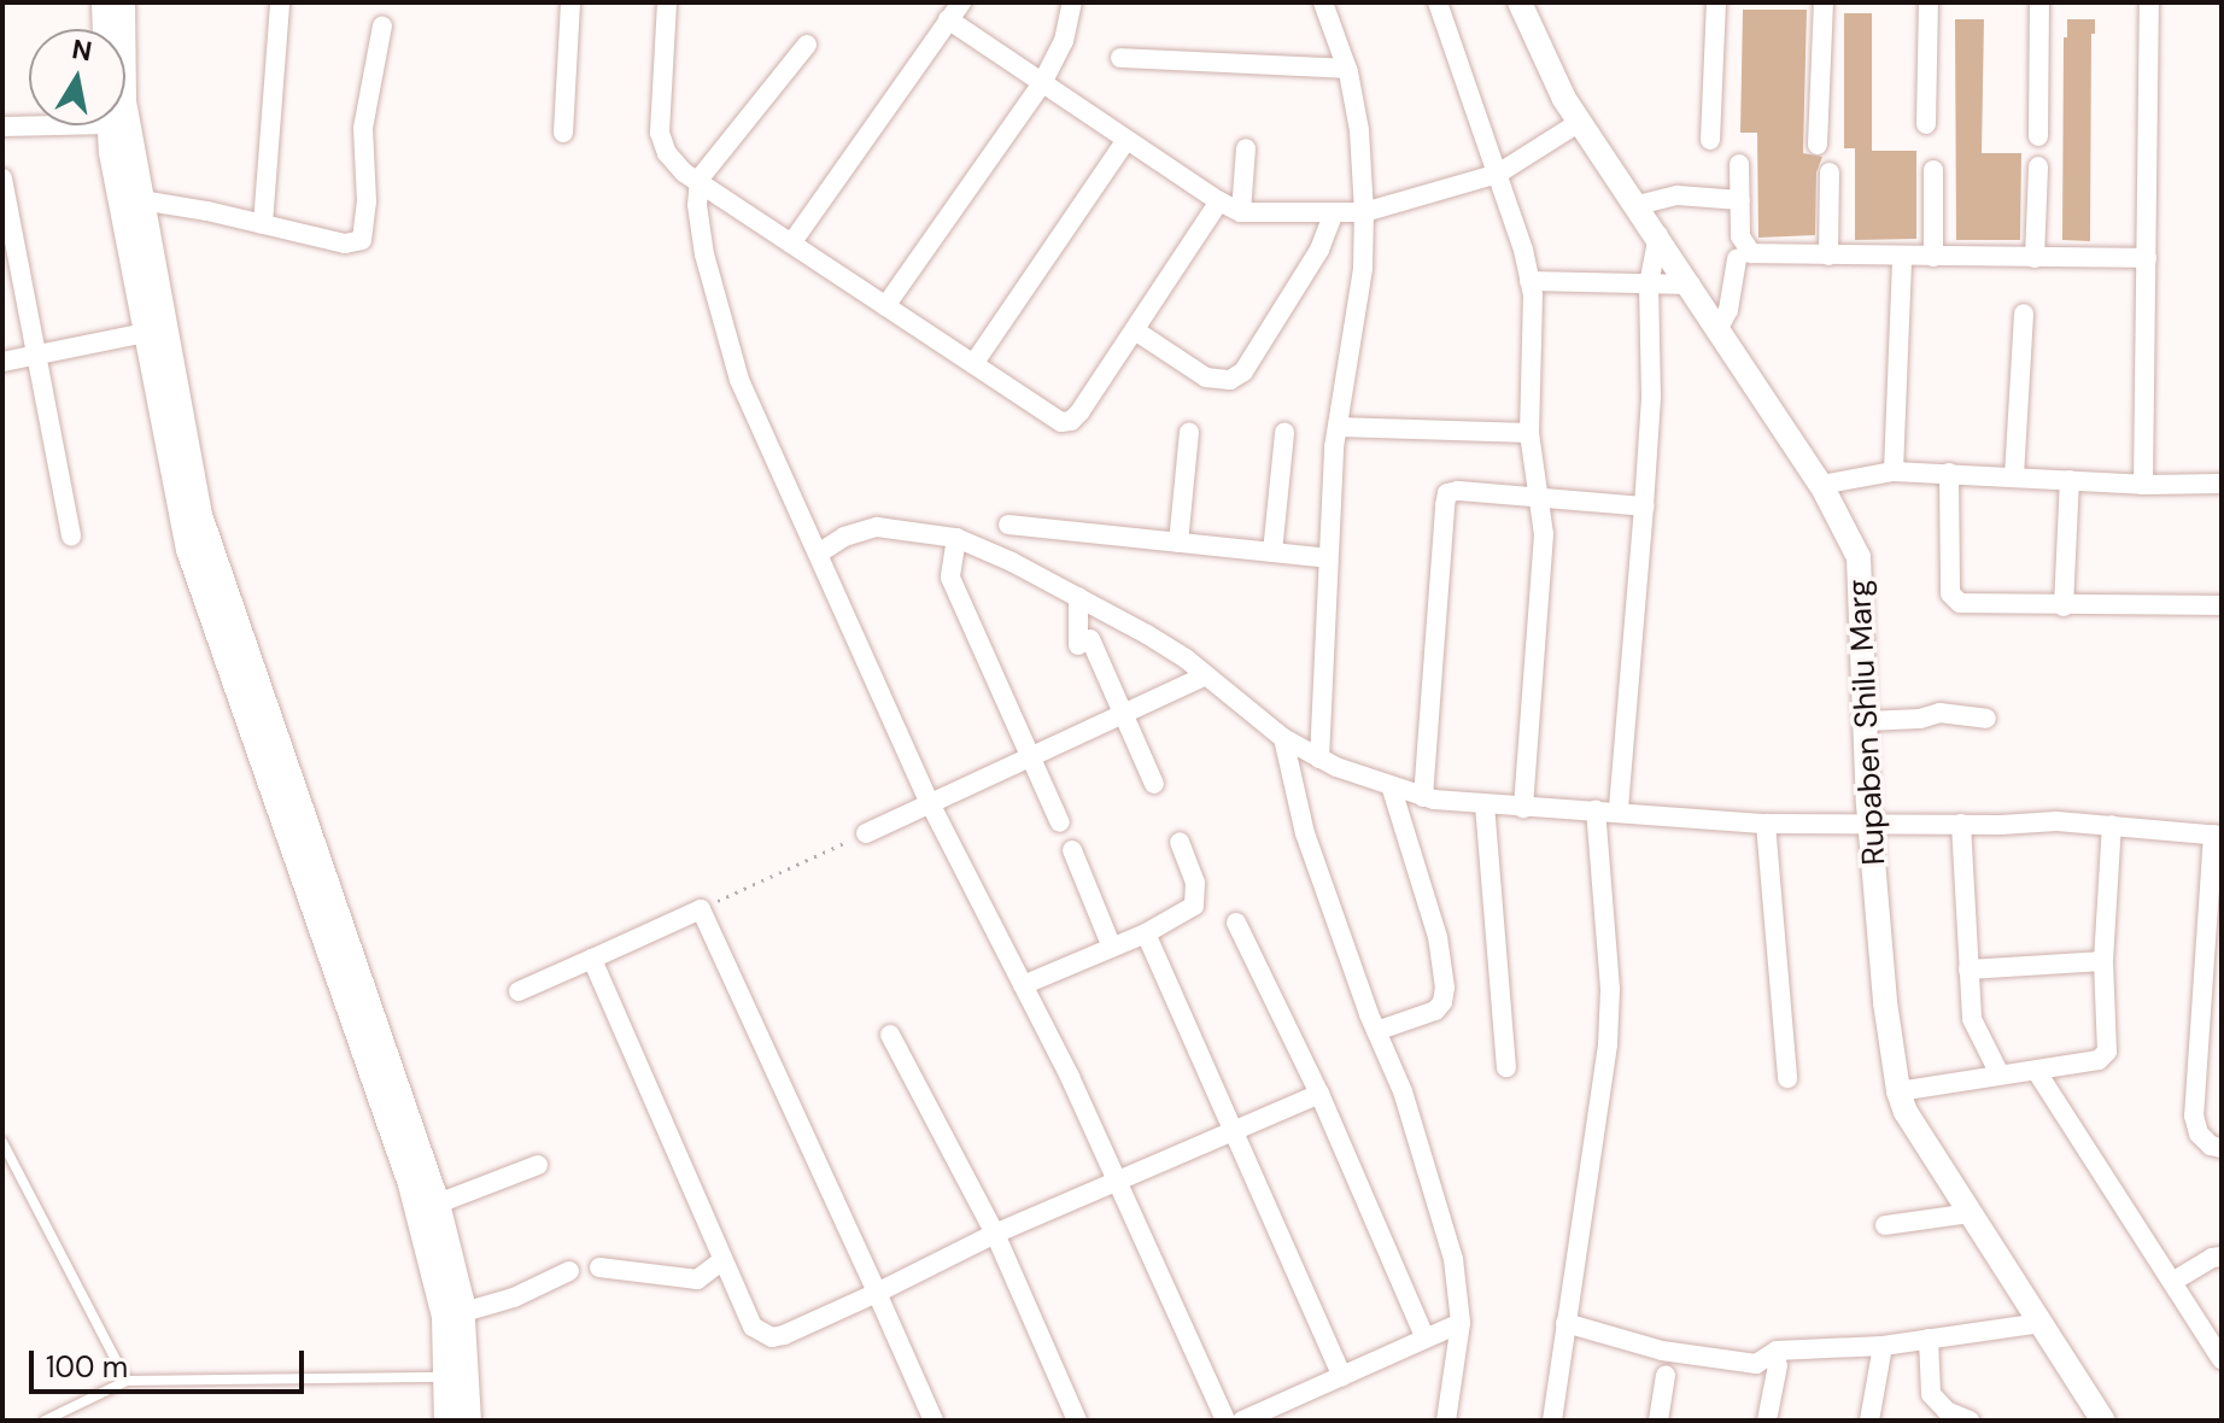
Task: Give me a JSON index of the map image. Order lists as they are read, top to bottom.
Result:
{
  "streets": {
    "street": ["Rupaben Shilu Marg"]
  },
  "scale_bar": "100 m",
  "north": "top"
}
